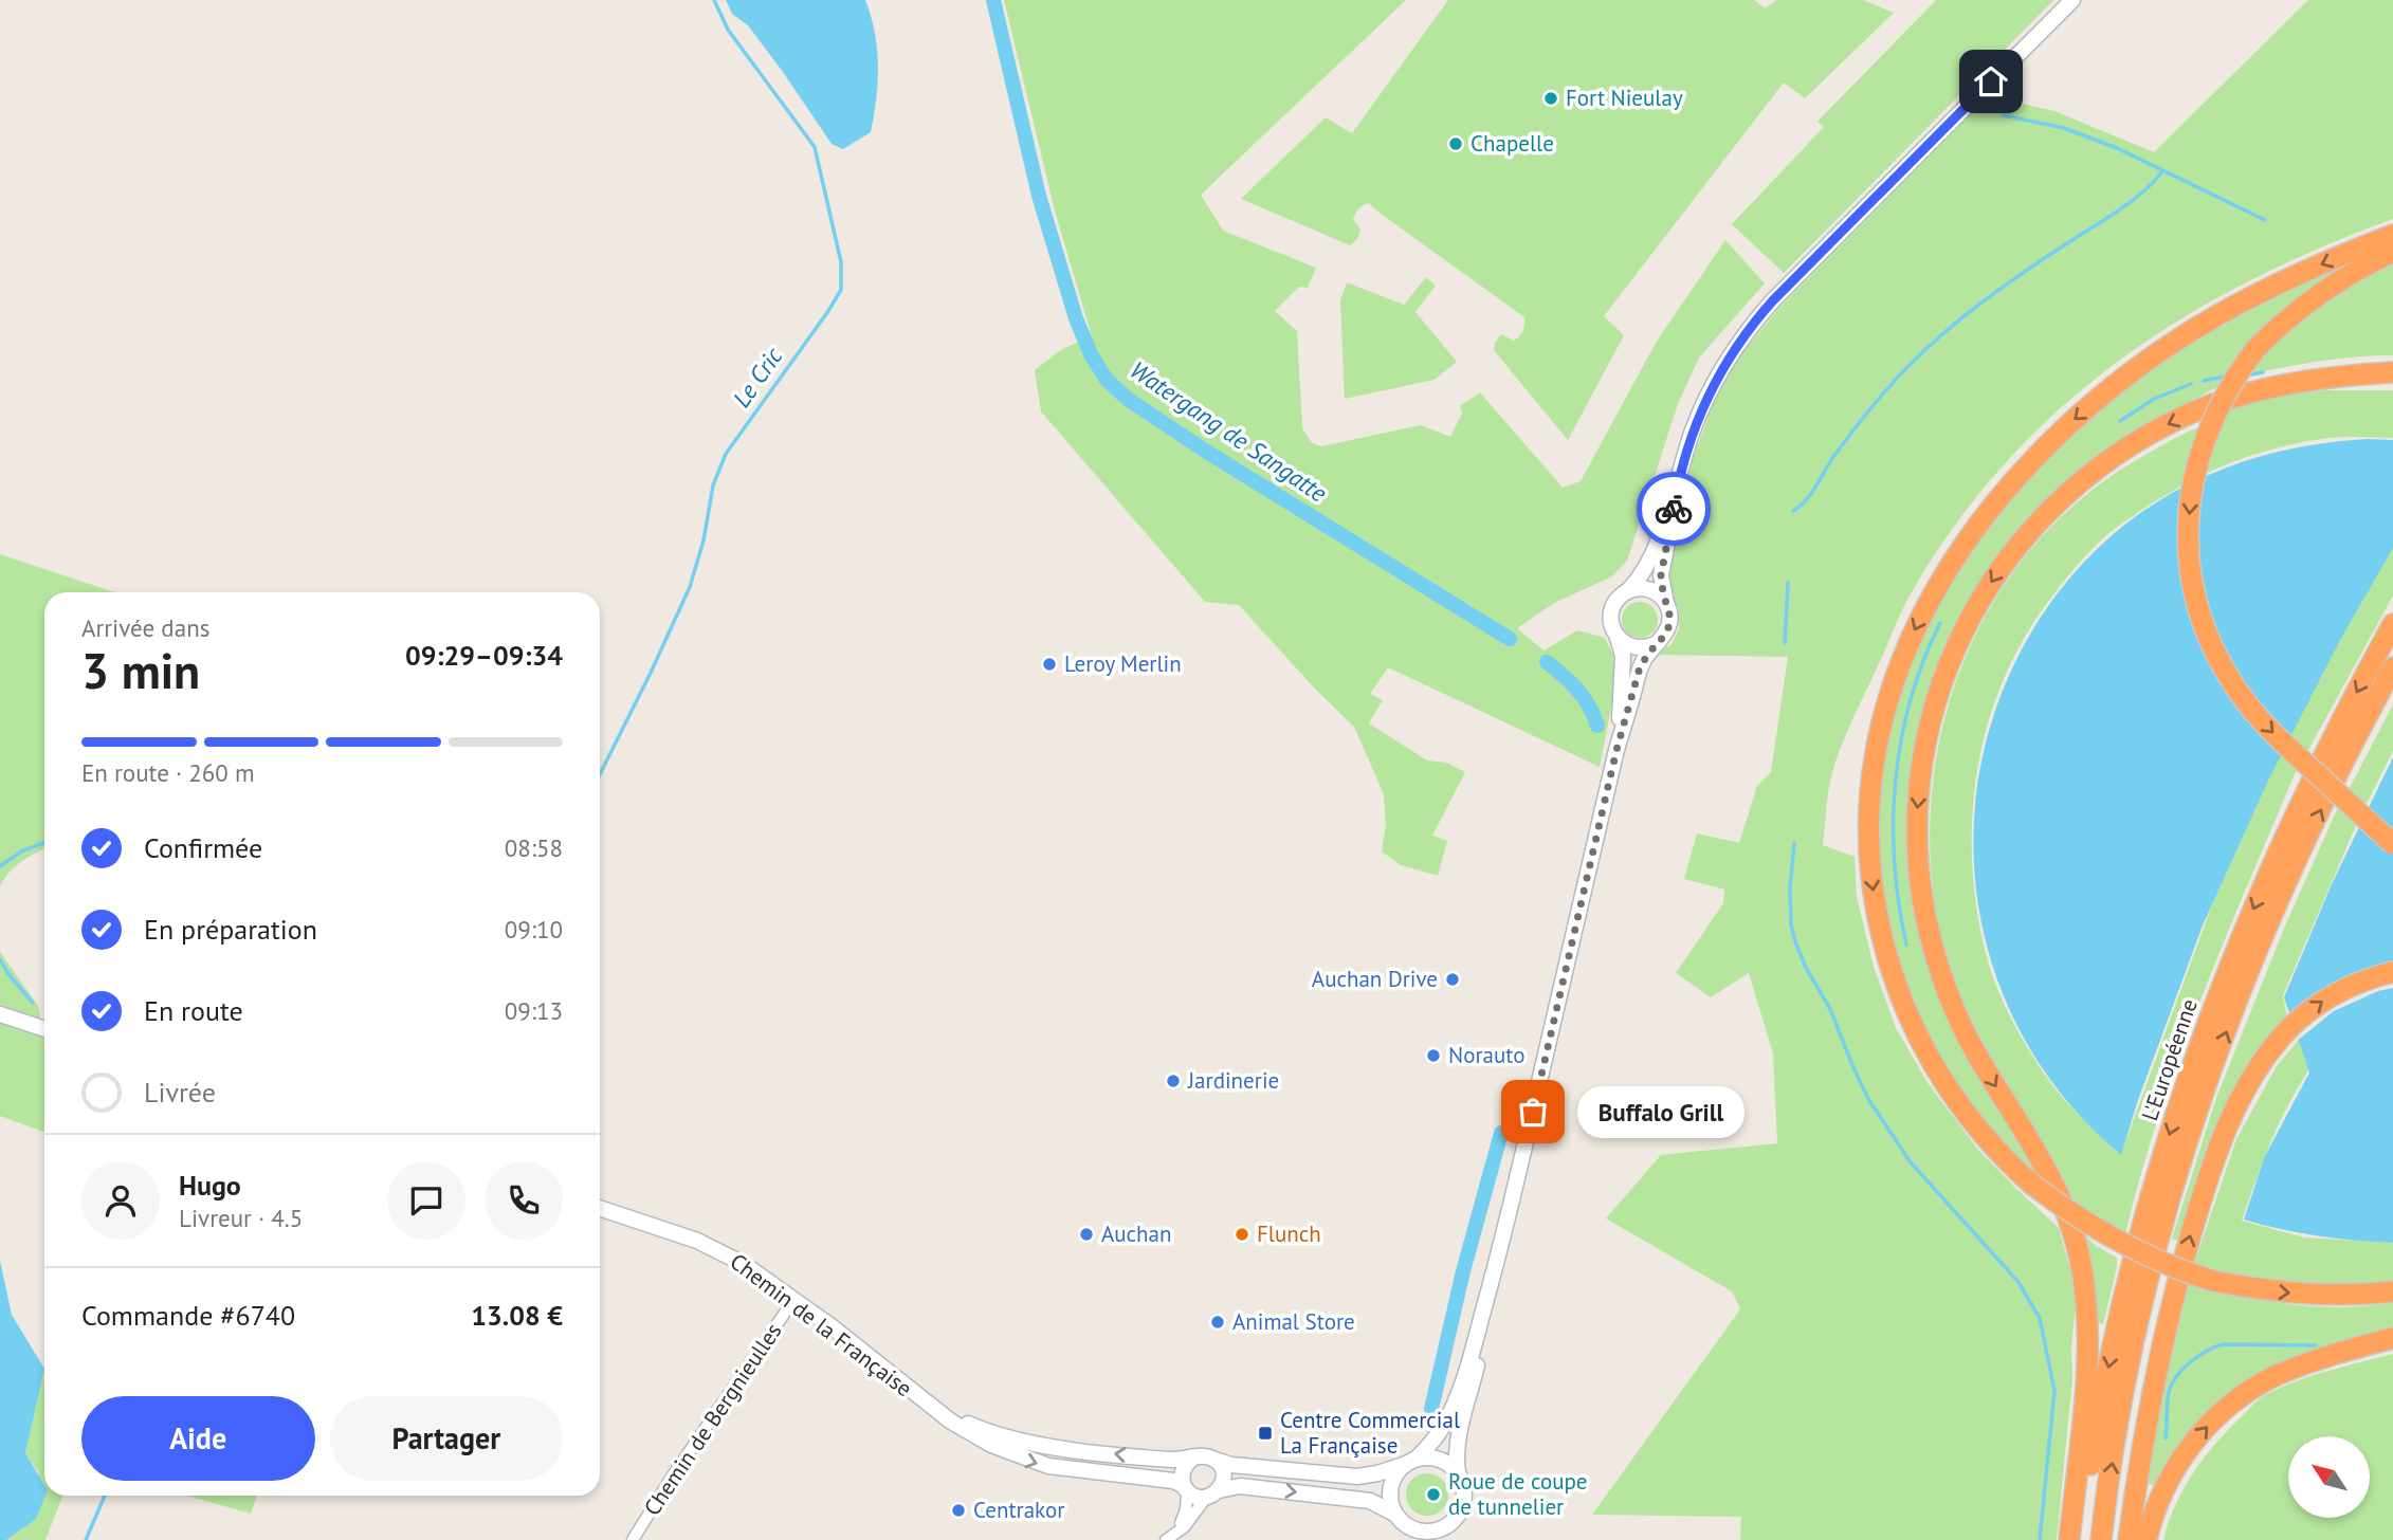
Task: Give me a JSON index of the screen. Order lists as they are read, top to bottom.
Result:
{
  "streets": {
    "highway": ["L'Européenne"],
    "main road": ["Chemin de la Française"],
    "street": ["Chemin de Bergnieulles"]
  },
  "crossings": [
    ["Chemin de la Française", "Chemin de Bergnieulles"]
  ],
  "water": ["Le Cric", "Watergang de Sangatte"],
  "places": {
    "other": [
      "Fort Nieulay",
      "Chapelle",
      "Leroy Merlin",
      "Auchan Drive",
      "Norauto",
      "Jardinerie",
      "Buffalo Grill",
      "Auchan",
      "Flunch",
      "Animal Store",
      "Roue de coupe de tunnelier",
      "Centrakor"
    ],
    "transit": ["Centre Commercial La Française"]
  },
  "north": "top left",
  "page": {
    "heading": ["3 min", "Arrivée dans", "09:29–09:34"],
    "panel": [
      "Hugo",
      "Livreur · 4.5",
      "Commande #6740",
      "13.08 €"
    ],
    "bar": "En route · 260 m",
    "list": [
      ["Confirmée", "08:58"],
      ["En préparation", "09:10"],
      ["En route", "09:13"],
      "Livrée"
    ],
    "bubble": "Buffalo Grill",
    "buttons": ["Aide", "Partager"]
  }
}
